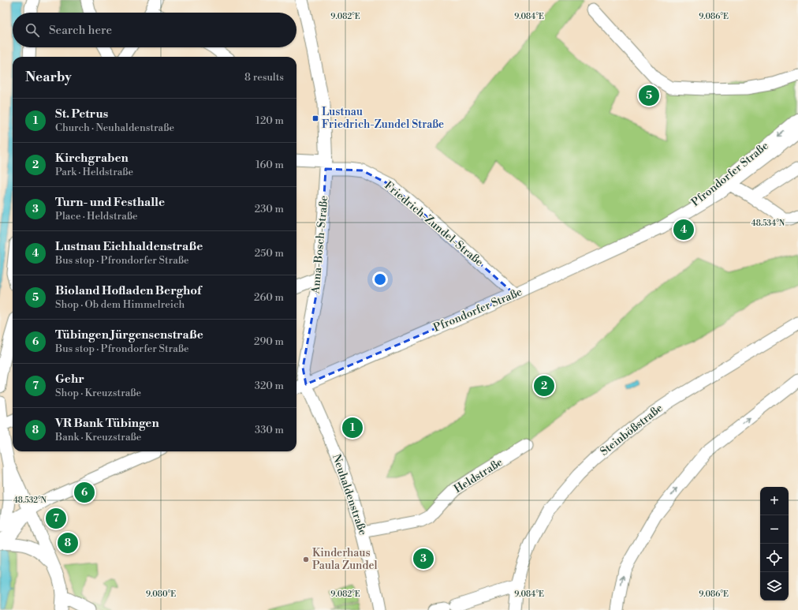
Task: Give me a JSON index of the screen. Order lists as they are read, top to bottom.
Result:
{
  "streets": {
    "street": [
      "Pfrondorfer Straße",
      "Friedrich-Zundel-Straße",
      "Anna-Bosch-Straße",
      "Steinbößstraße",
      "Heldstraße",
      "Neuhaldenstraße"
    ]
  },
  "crossings": [
    ["Pfrondorfer Straße", "Friedrich-Zundel-Straße"],
    ["Pfrondorfer Straße", "Anna-Bosch-Straße"],
    ["Pfrondorfer Straße", "Neuhaldenstraße"],
    ["Friedrich-Zundel-Straße", "Anna-Bosch-Straße"],
    ["Anna-Bosch-Straße", "Neuhaldenstraße"],
    ["Heldstraße", "Neuhaldenstraße"]
  ],
  "places": {
    "transit": ["Lustnau Friedrich-Zundel Straße"],
    "other": ["Kinderhaus Paula Zundel"]
  },
  "page": {
    "search": "Search here",
    "heading": ["Nearby", "8 results"],
    "pins": [
      "5",
      "4",
      "2",
      "1",
      "6",
      "7",
      "8",
      "3"
    ],
    "list": [
      {
        "mark": "1",
        "name": "St. Petrus",
        "note": "Church · Neuhaldenstraße",
        "value": "120 m"
      },
      {
        "mark": "2",
        "name": "Kirchgraben",
        "note": "Park · Heldstraße",
        "value": "160 m"
      },
      {
        "mark": "3",
        "name": "Turn- und Festhalle",
        "note": "Place · Heldstraße",
        "value": "230 m"
      },
      {
        "mark": "4",
        "name": "Lustnau Eichhaldenstraße",
        "note": "Bus stop · Pfrondorfer Straße",
        "value": "250 m"
      },
      {
        "mark": "5",
        "name": "Bioland Hofladen Berghof",
        "note": "Shop · Ob dem Himmelreich",
        "value": "260 m"
      },
      {
        "mark": "6",
        "name": "Tübingen Jürgensenstraße",
        "note": "Bus stop · Pfrondorfer Straße",
        "value": "290 m"
      },
      {
        "mark": "7",
        "name": "Gehr",
        "note": "Shop · Kreuzstraße",
        "value": "320 m"
      },
      {
        "mark": "8",
        "name": "VR Bank Tübingen",
        "note": "Bank · Kreuzstraße",
        "value": "330 m"
      }
    ],
    "map_buttons": ["+", "−"]
  },
  "coordinates": [
    "9.082°E",
    "9.084°E",
    "9.086°E",
    "48.534°N",
    "48.532°N",
    "9.080°E"
  ]
}
